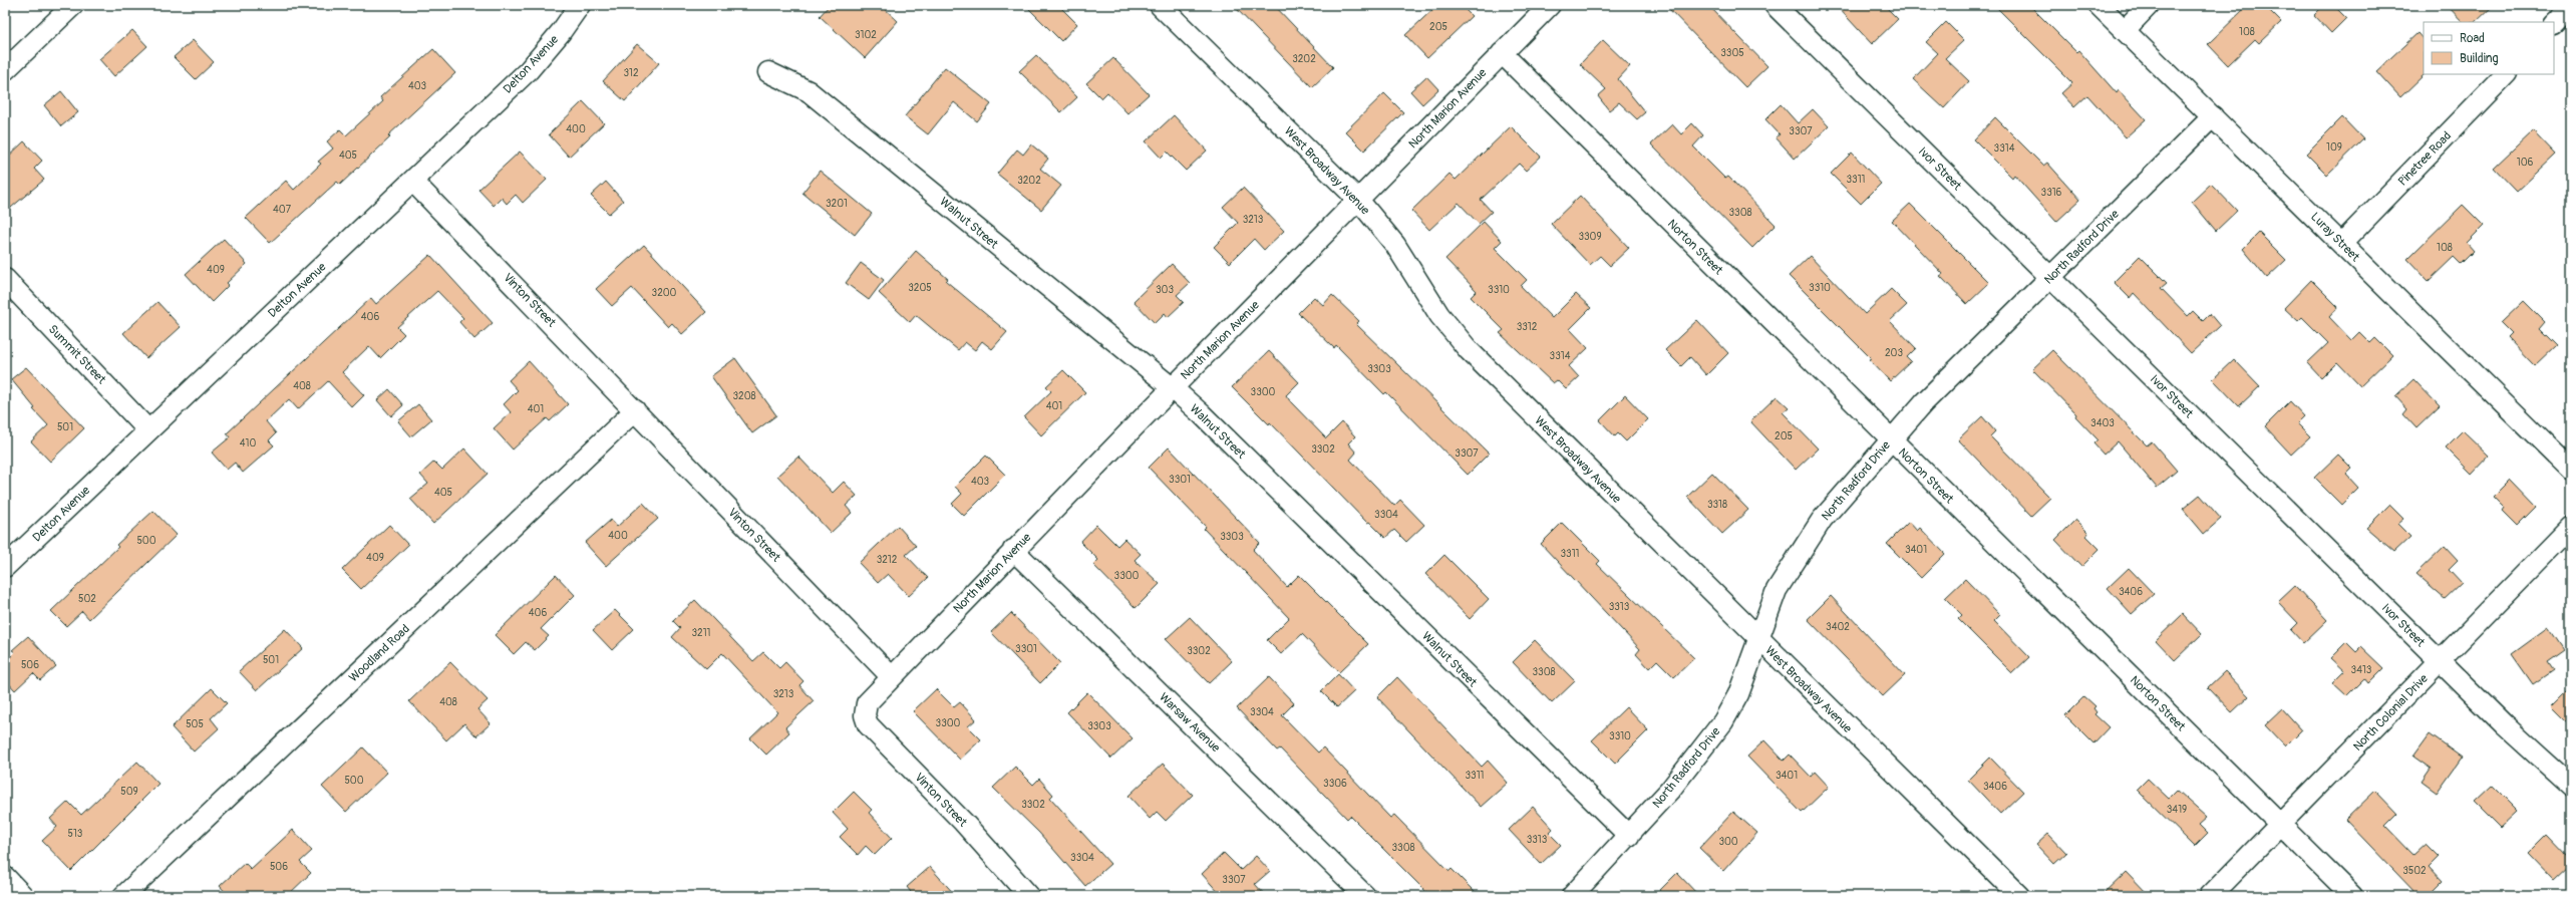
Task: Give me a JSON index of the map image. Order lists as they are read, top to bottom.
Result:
{
  "streets": {
    "street": [
      "Delton Avenue",
      "North Marion Avenue",
      "Pinetree Road",
      "Ivor Street",
      "West Broadway Avenue",
      "Walnut Street",
      "Luray Street",
      "Norton Street",
      "North Radford Drive",
      "Vinton Street",
      "Summit Street",
      "Woodland Road",
      "North Colonial Drive",
      "Warsaw Avenue"
    ]
  },
  "crossings": [
    ["Delton Avenue", "Vinton Street"],
    ["Delton Avenue", "Summit Street"],
    ["North Marion Avenue", "West Broadway Avenue"],
    ["North Marion Avenue", "Walnut Street"],
    ["North Marion Avenue", "Norton Street"],
    ["North Marion Avenue", "Vinton Street"],
    ["North Marion Avenue", "Warsaw Avenue"],
    ["Pinetree Road", "Luray Street"],
    ["Ivor Street", "North Radford Drive"],
    ["Ivor Street", "North Colonial Drive"],
    ["West Broadway Avenue", "North Radford Drive"],
    ["Walnut Street", "North Radford Drive"],
    ["Luray Street", "North Radford Drive"],
    ["Norton Street", "North Radford Drive"],
    ["Norton Street", "North Colonial Drive"],
    ["Vinton Street", "Woodland Road"]
  ],
  "house_numbers": [
    "205",
    "108",
    "3102",
    "3305",
    "3202",
    "312",
    "403",
    "400",
    "3307",
    "109",
    "3314",
    "405",
    "106",
    "3311",
    "3202",
    "3316",
    "3201",
    "407",
    "3308",
    "3213",
    "3309",
    "108",
    "409",
    "3205",
    "3310",
    "303",
    "3310",
    "3200",
    "406",
    "3312",
    "203",
    "3314",
    "3303",
    "408",
    "3300",
    "3208",
    "401",
    "401",
    "3403",
    "501",
    "205",
    "410",
    "3302",
    "3307",
    "3301",
    "403",
    "405",
    "3318",
    "3304",
    "400",
    "3303",
    "500",
    "3401",
    "3311",
    "409",
    "3212",
    "3300",
    "3406",
    "502",
    "3313",
    "406",
    "3402",
    "3211",
    "3301",
    "3302",
    "501",
    "506",
    "3413",
    "3308",
    "3213",
    "408",
    "3304",
    "3300",
    "505",
    "3303",
    "3310",
    "3311",
    "3401",
    "500",
    "3306",
    "3406",
    "509",
    "3302",
    "3419",
    "513",
    "3313",
    "300",
    "3308",
    "3304",
    "506",
    "3502",
    "3307"
  ],
  "legend": ["Road", "Building"]
}
